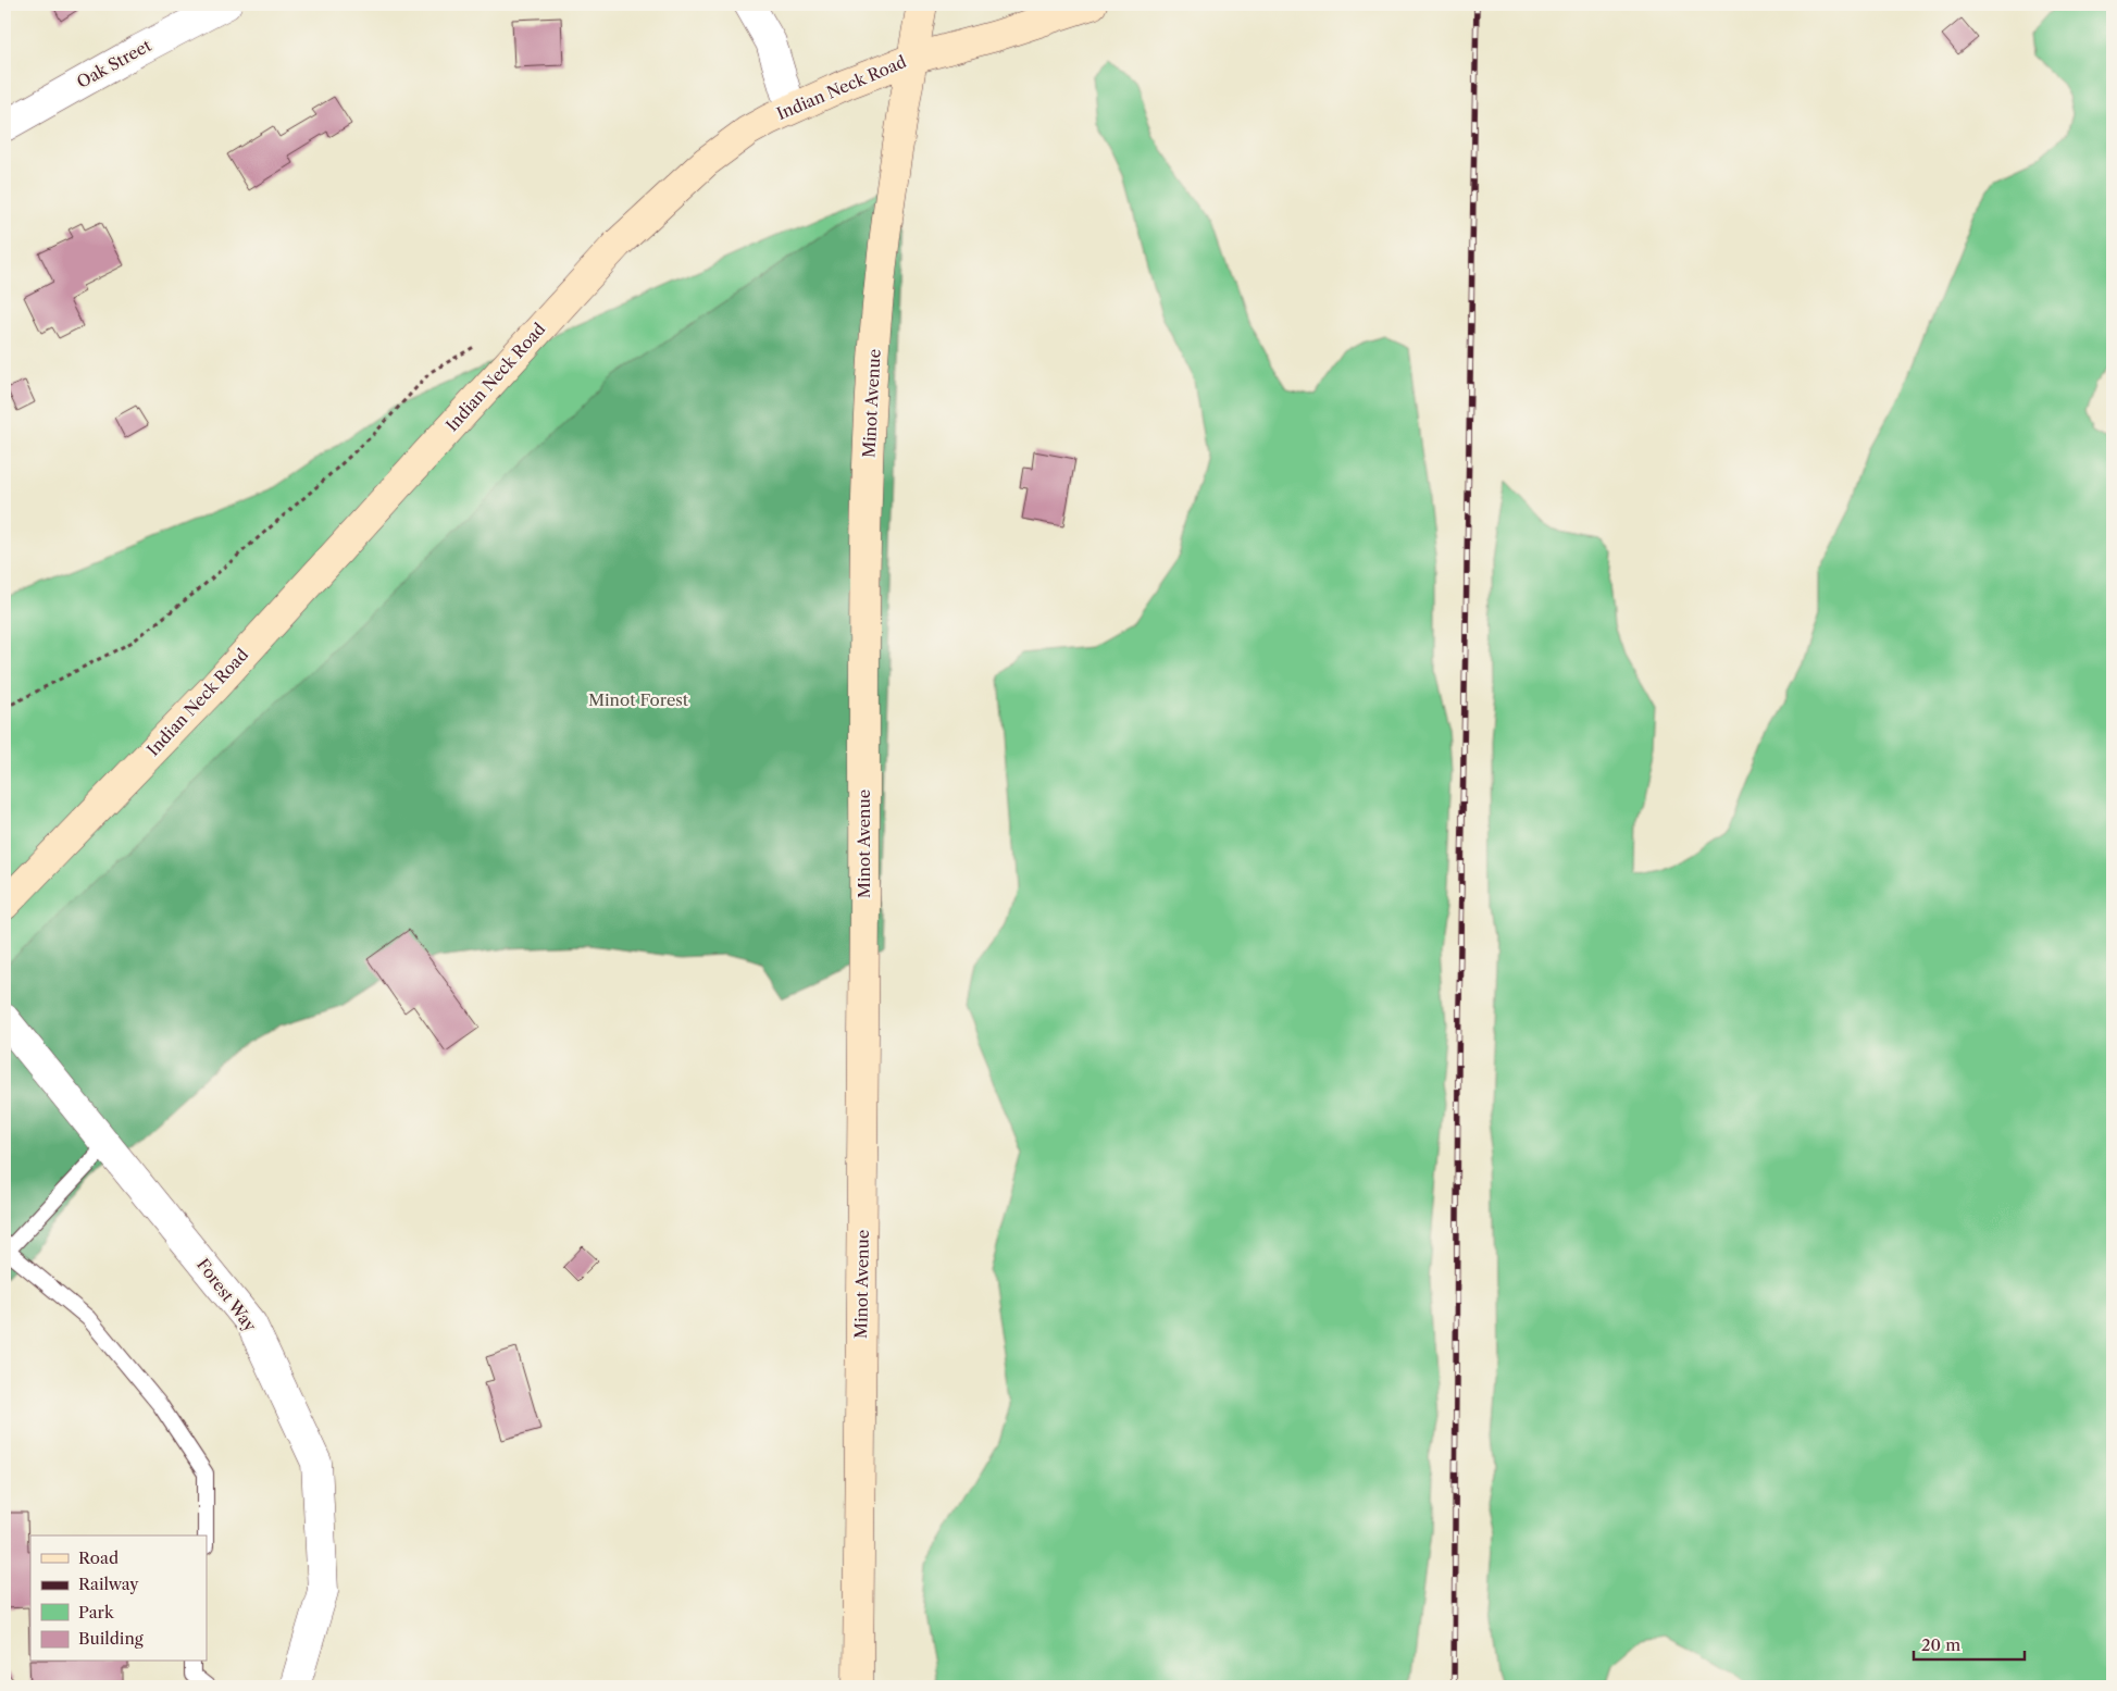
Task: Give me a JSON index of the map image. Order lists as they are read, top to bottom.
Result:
{
  "streets": {
    "main road": ["Indian Neck Road", "Minot Avenue"],
    "street": ["Oak Street", "Forest Way"]
  },
  "crossings": [
    ["Indian Neck Road", "Minot Avenue"]
  ],
  "parks": ["Minot Forest"],
  "legend": [
    "Road",
    "Railway",
    "Park",
    "Building"
  ],
  "scale_bar": "20 m"
}
